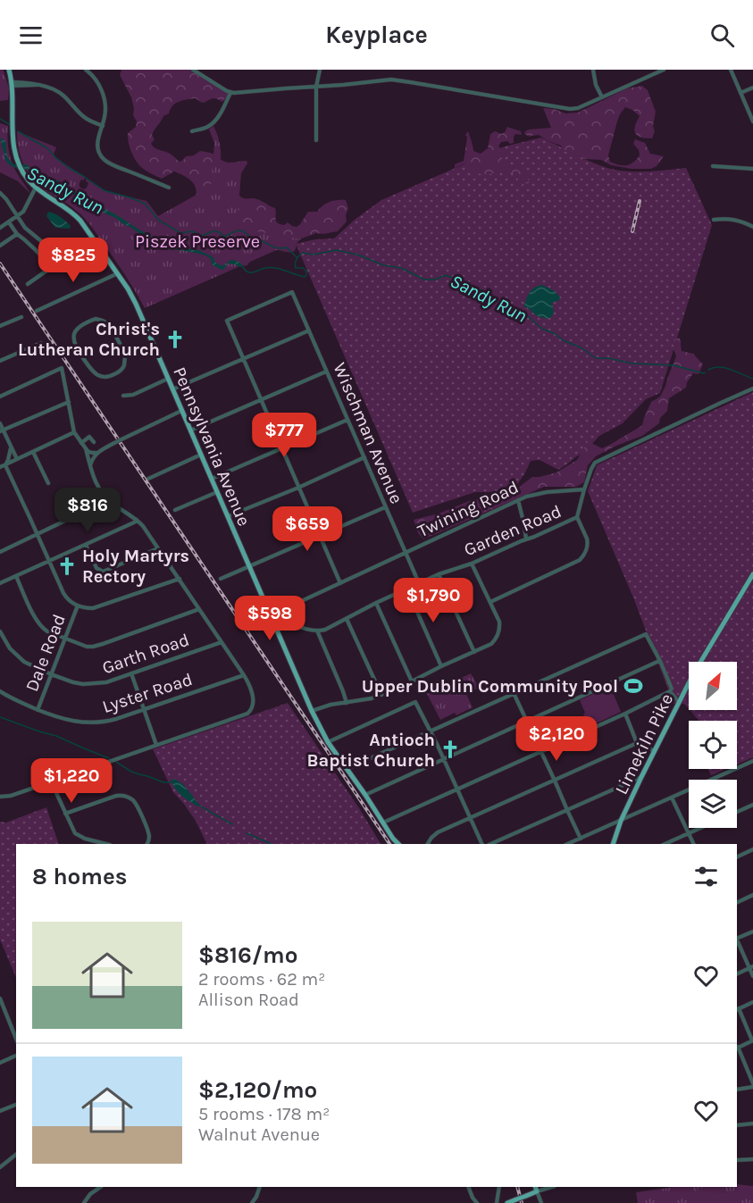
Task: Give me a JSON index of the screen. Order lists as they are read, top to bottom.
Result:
{
  "streets": {
    "main road": ["Pennsylvania Avenue", "Limekiln Pike"],
    "street": [
      "Wischman Avenue",
      "Twining Road",
      "Garden Road",
      "Dale Road",
      "Garth Road",
      "Lyster Road"
    ]
  },
  "crossings": [
    ["Wischman Avenue", "Twining Road"],
    ["Wischman Avenue", "Garden Road"],
    ["Pennsylvania Avenue", "Twining Road"],
    ["Dale Road", "Garth Road"],
    ["Dale Road", "Lyster Road"]
  ],
  "water": ["Sandy Run"],
  "parks": ["Piszek Preserve"],
  "places": {
    "church": ["Christ's Lutheran Church", "Holy Martyrs Rectory", "Antioch Baptist Church"],
    "sports": ["Upper Dublin Community Pool"]
  },
  "north": "top right",
  "page": {
    "header": "Keyplace",
    "price": [
      "$825",
      "$777",
      "$816",
      "$659",
      "$1,790",
      "$598",
      "$2,120",
      "$1,220"
    ],
    "heading": "8 homes",
    "list": [
      {
        "name": "$816/mo",
        "note": "2 rooms · 62 m² · Allison Road"
      },
      {
        "name": "$2,120/mo",
        "note": "5 rooms · 178 m² · Walnut Avenue"
      }
    ]
  }
}
